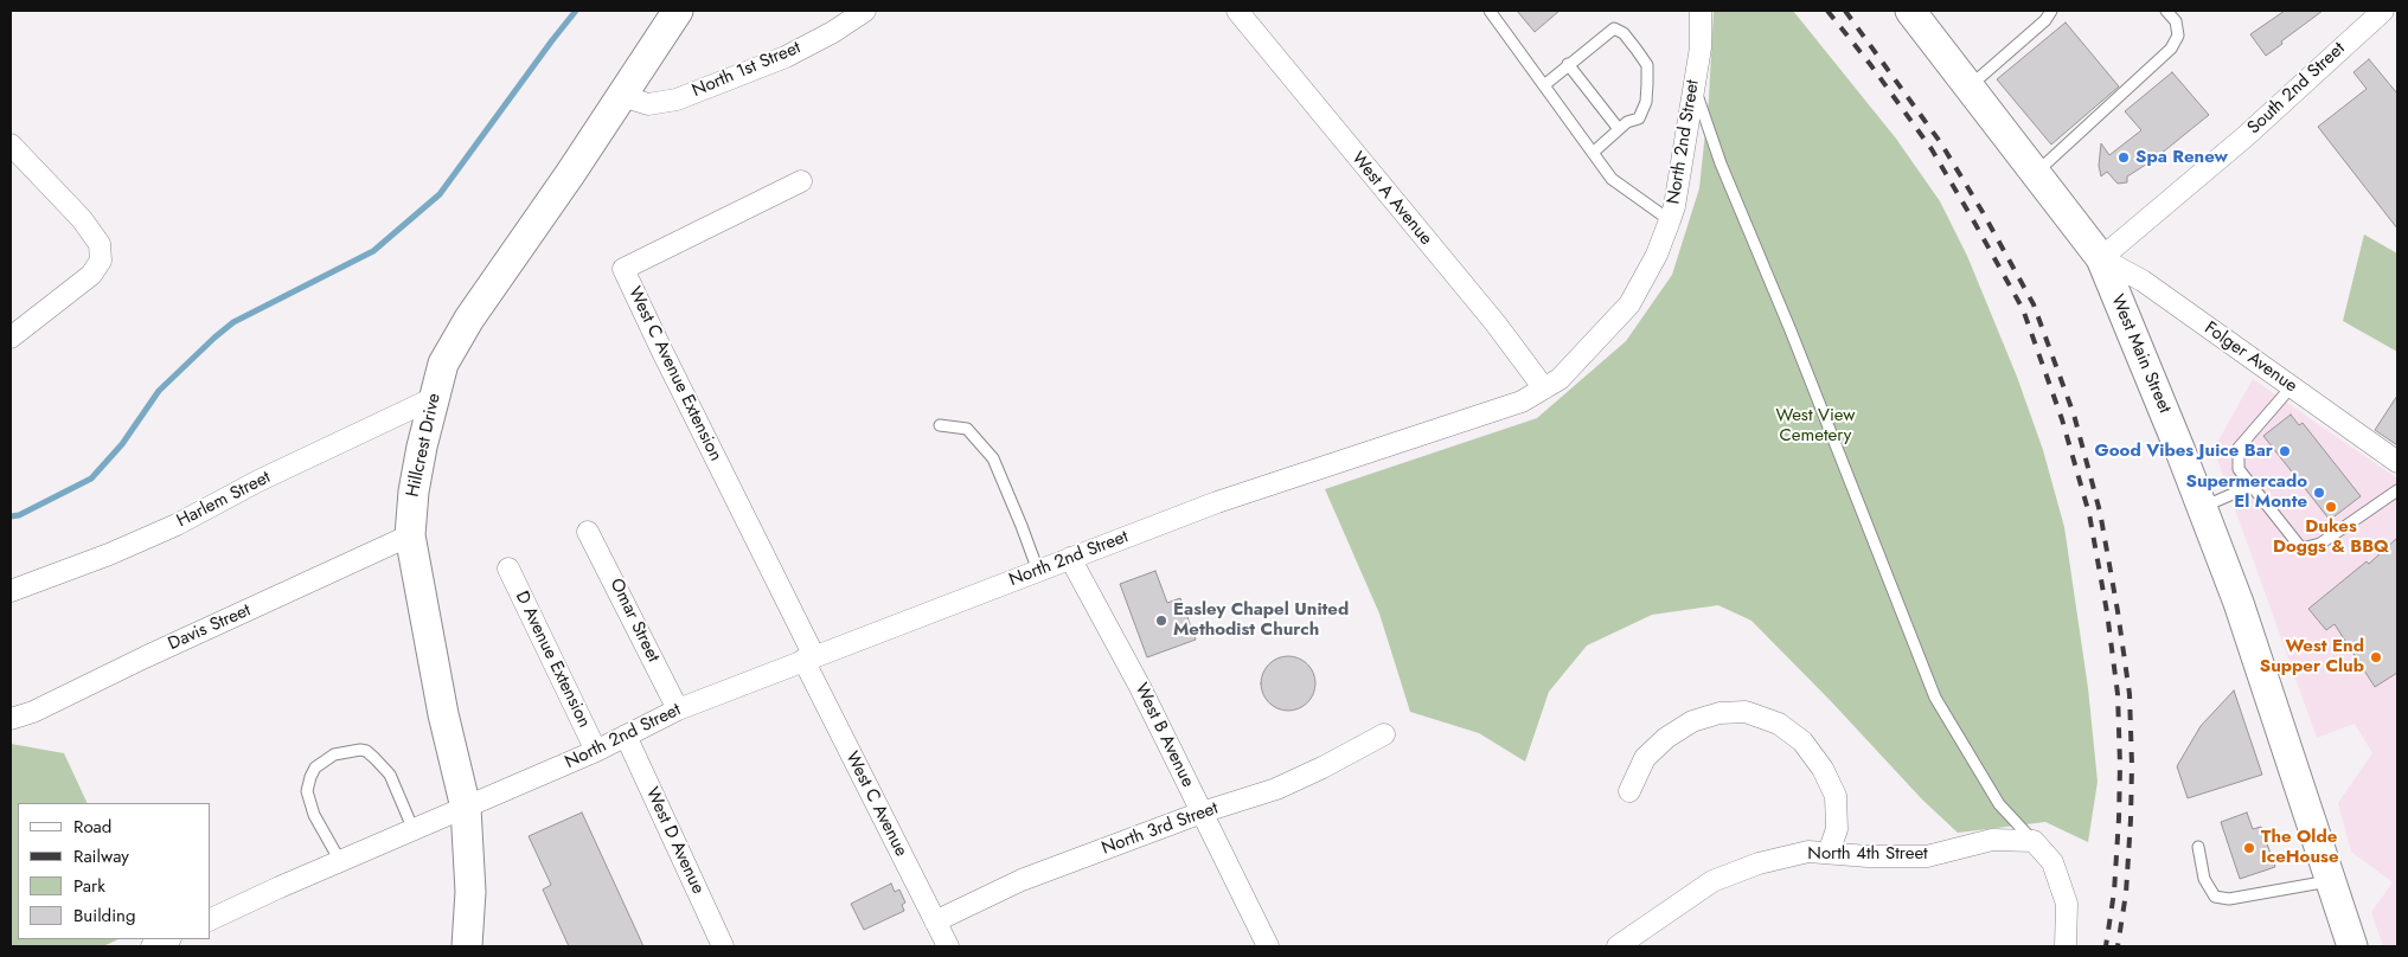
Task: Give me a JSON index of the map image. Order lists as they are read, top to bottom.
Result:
{
  "streets": {
    "main road": ["West Main Street", "Hillcrest Drive"],
    "street": [
      "North 1st Street",
      "South 2nd Street",
      "North 2nd Street",
      "West A Avenue",
      "Folger Avenue",
      "West C Avenue Extension",
      "Harlem Street",
      "Omar Street",
      "Davis Street",
      "D Avenue Extension",
      "West B Avenue",
      "West C Avenue",
      "North 3rd Street",
      "West D Avenue",
      "North 4th Street"
    ]
  },
  "crossings": [
    ["North 1st Street", "Hillcrest Drive"],
    ["South 2nd Street", "West Main Street"],
    ["South 2nd Street", "Folger Avenue"],
    ["North 2nd Street", "West A Avenue"],
    ["North 2nd Street", "West C Avenue Extension"],
    ["North 2nd Street", "Hillcrest Drive"],
    ["North 2nd Street", "Omar Street"],
    ["North 2nd Street", "D Avenue Extension"],
    ["North 2nd Street", "West B Avenue"],
    ["North 2nd Street", "West C Avenue"],
    ["North 2nd Street", "West D Avenue"],
    ["West Main Street", "Folger Avenue"],
    ["West C Avenue Extension", "West C Avenue"],
    ["Hillcrest Drive", "Harlem Street"],
    ["Hillcrest Drive", "Davis Street"],
    ["West B Avenue", "North 3rd Street"],
    ["West C Avenue", "North 3rd Street"]
  ],
  "parks": ["West View Cemetery"],
  "places": [
    "Spa Renew",
    "Good Vibes Juice Bar",
    "Supermercado El Monte",
    "Dukes Doggs & BBQ",
    "Easley Chapel United Methodist Church",
    "West End Supper Club",
    "The Olde IceHouse"
  ],
  "legend": [
    "Road",
    "Railway",
    "Park",
    "Building"
  ]
}
